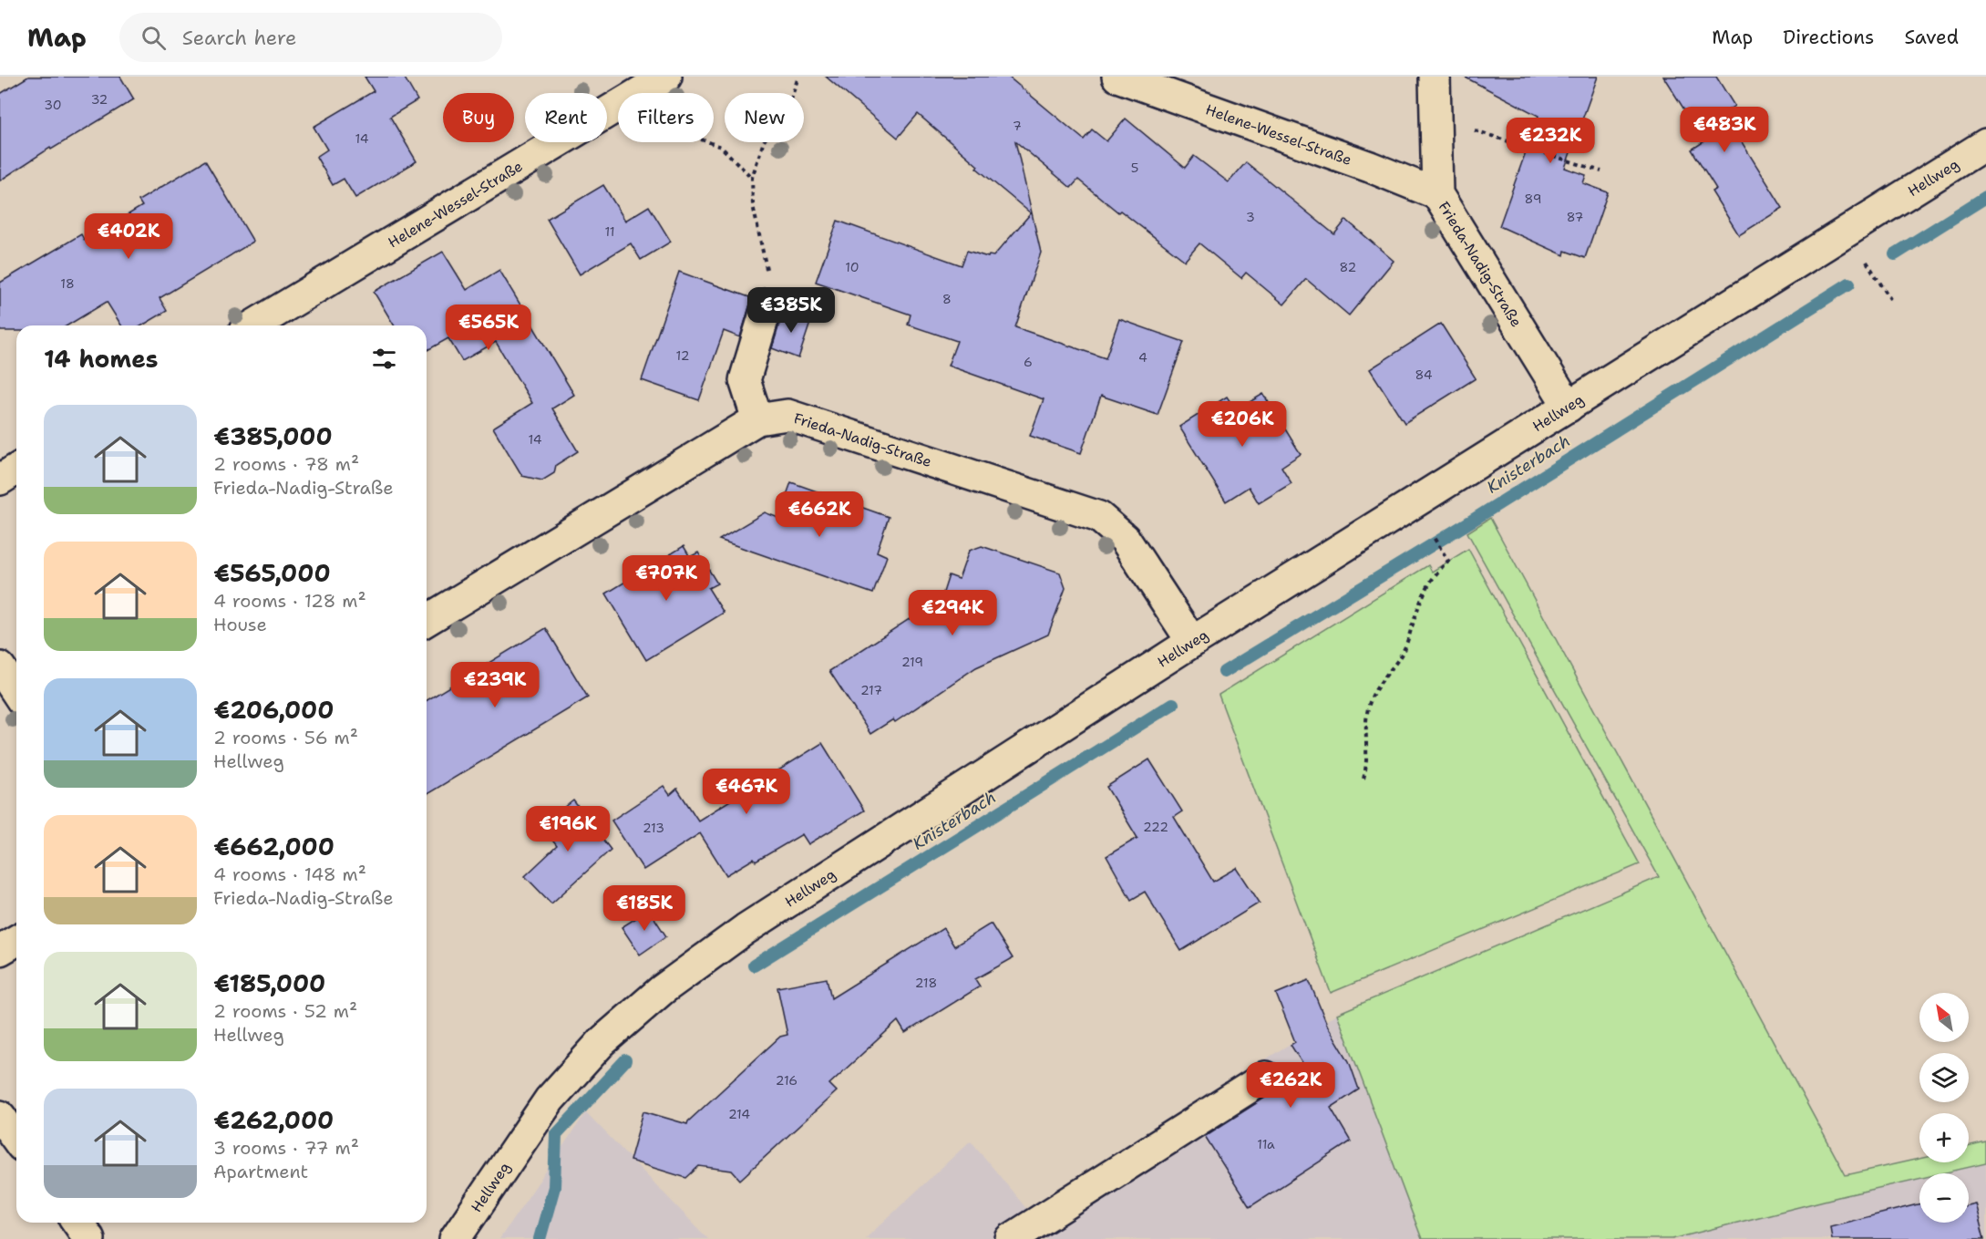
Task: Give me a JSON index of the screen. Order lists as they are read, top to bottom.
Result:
{
  "streets": {
    "street": ["Helene-Wessel-Straße", "Hellweg", "Frieda-Nadig-Straße"]
  },
  "crossings": [
    ["Helene-Wessel-Straße", "Frieda-Nadig-Straße"],
    ["Hellweg", "Frieda-Nadig-Straße"]
  ],
  "water": ["Knisterbach"],
  "house_numbers": [
    "32",
    "30",
    "7",
    "14",
    "5",
    "89",
    "3",
    "87",
    "11",
    "10",
    "82",
    "18",
    "8",
    "12",
    "4",
    "6",
    "84",
    "14",
    "219",
    "217",
    "222",
    "213",
    "218",
    "216",
    "214",
    "11a"
  ],
  "north": "top left",
  "page": {
    "header": "Map",
    "search": "Search here",
    "nav": ["Map", "Directions", "Saved"],
    "chip": [
      "Buy",
      "Rent",
      "Filters",
      "New"
    ],
    "price": [
      "€483K",
      "€232K",
      "€402K",
      "€385K",
      "€565K",
      "€206K",
      "€662K",
      "€707K",
      "€294K",
      "€239K",
      "€467K",
      "€196K",
      "€185K",
      "€262K"
    ],
    "heading": "14 homes",
    "list": [
      {
        "name": "€385,000",
        "note": "2 rooms · 78 m² · Frieda-Nadig-Straße"
      },
      {
        "name": "€565,000",
        "note": "4 rooms · 128 m² · House"
      },
      {
        "name": "€206,000",
        "note": "2 rooms · 56 m² · Hellweg"
      },
      {
        "name": "€662,000",
        "note": "4 rooms · 148 m² · Frieda-Nadig-Straße"
      },
      {
        "name": "€185,000",
        "note": "2 rooms · 52 m² · Hellweg"
      },
      {
        "name": "€262,000",
        "note": "3 rooms · 77 m² · Apartment"
      }
    ],
    "map_buttons": ["+", "−"]
  }
}
